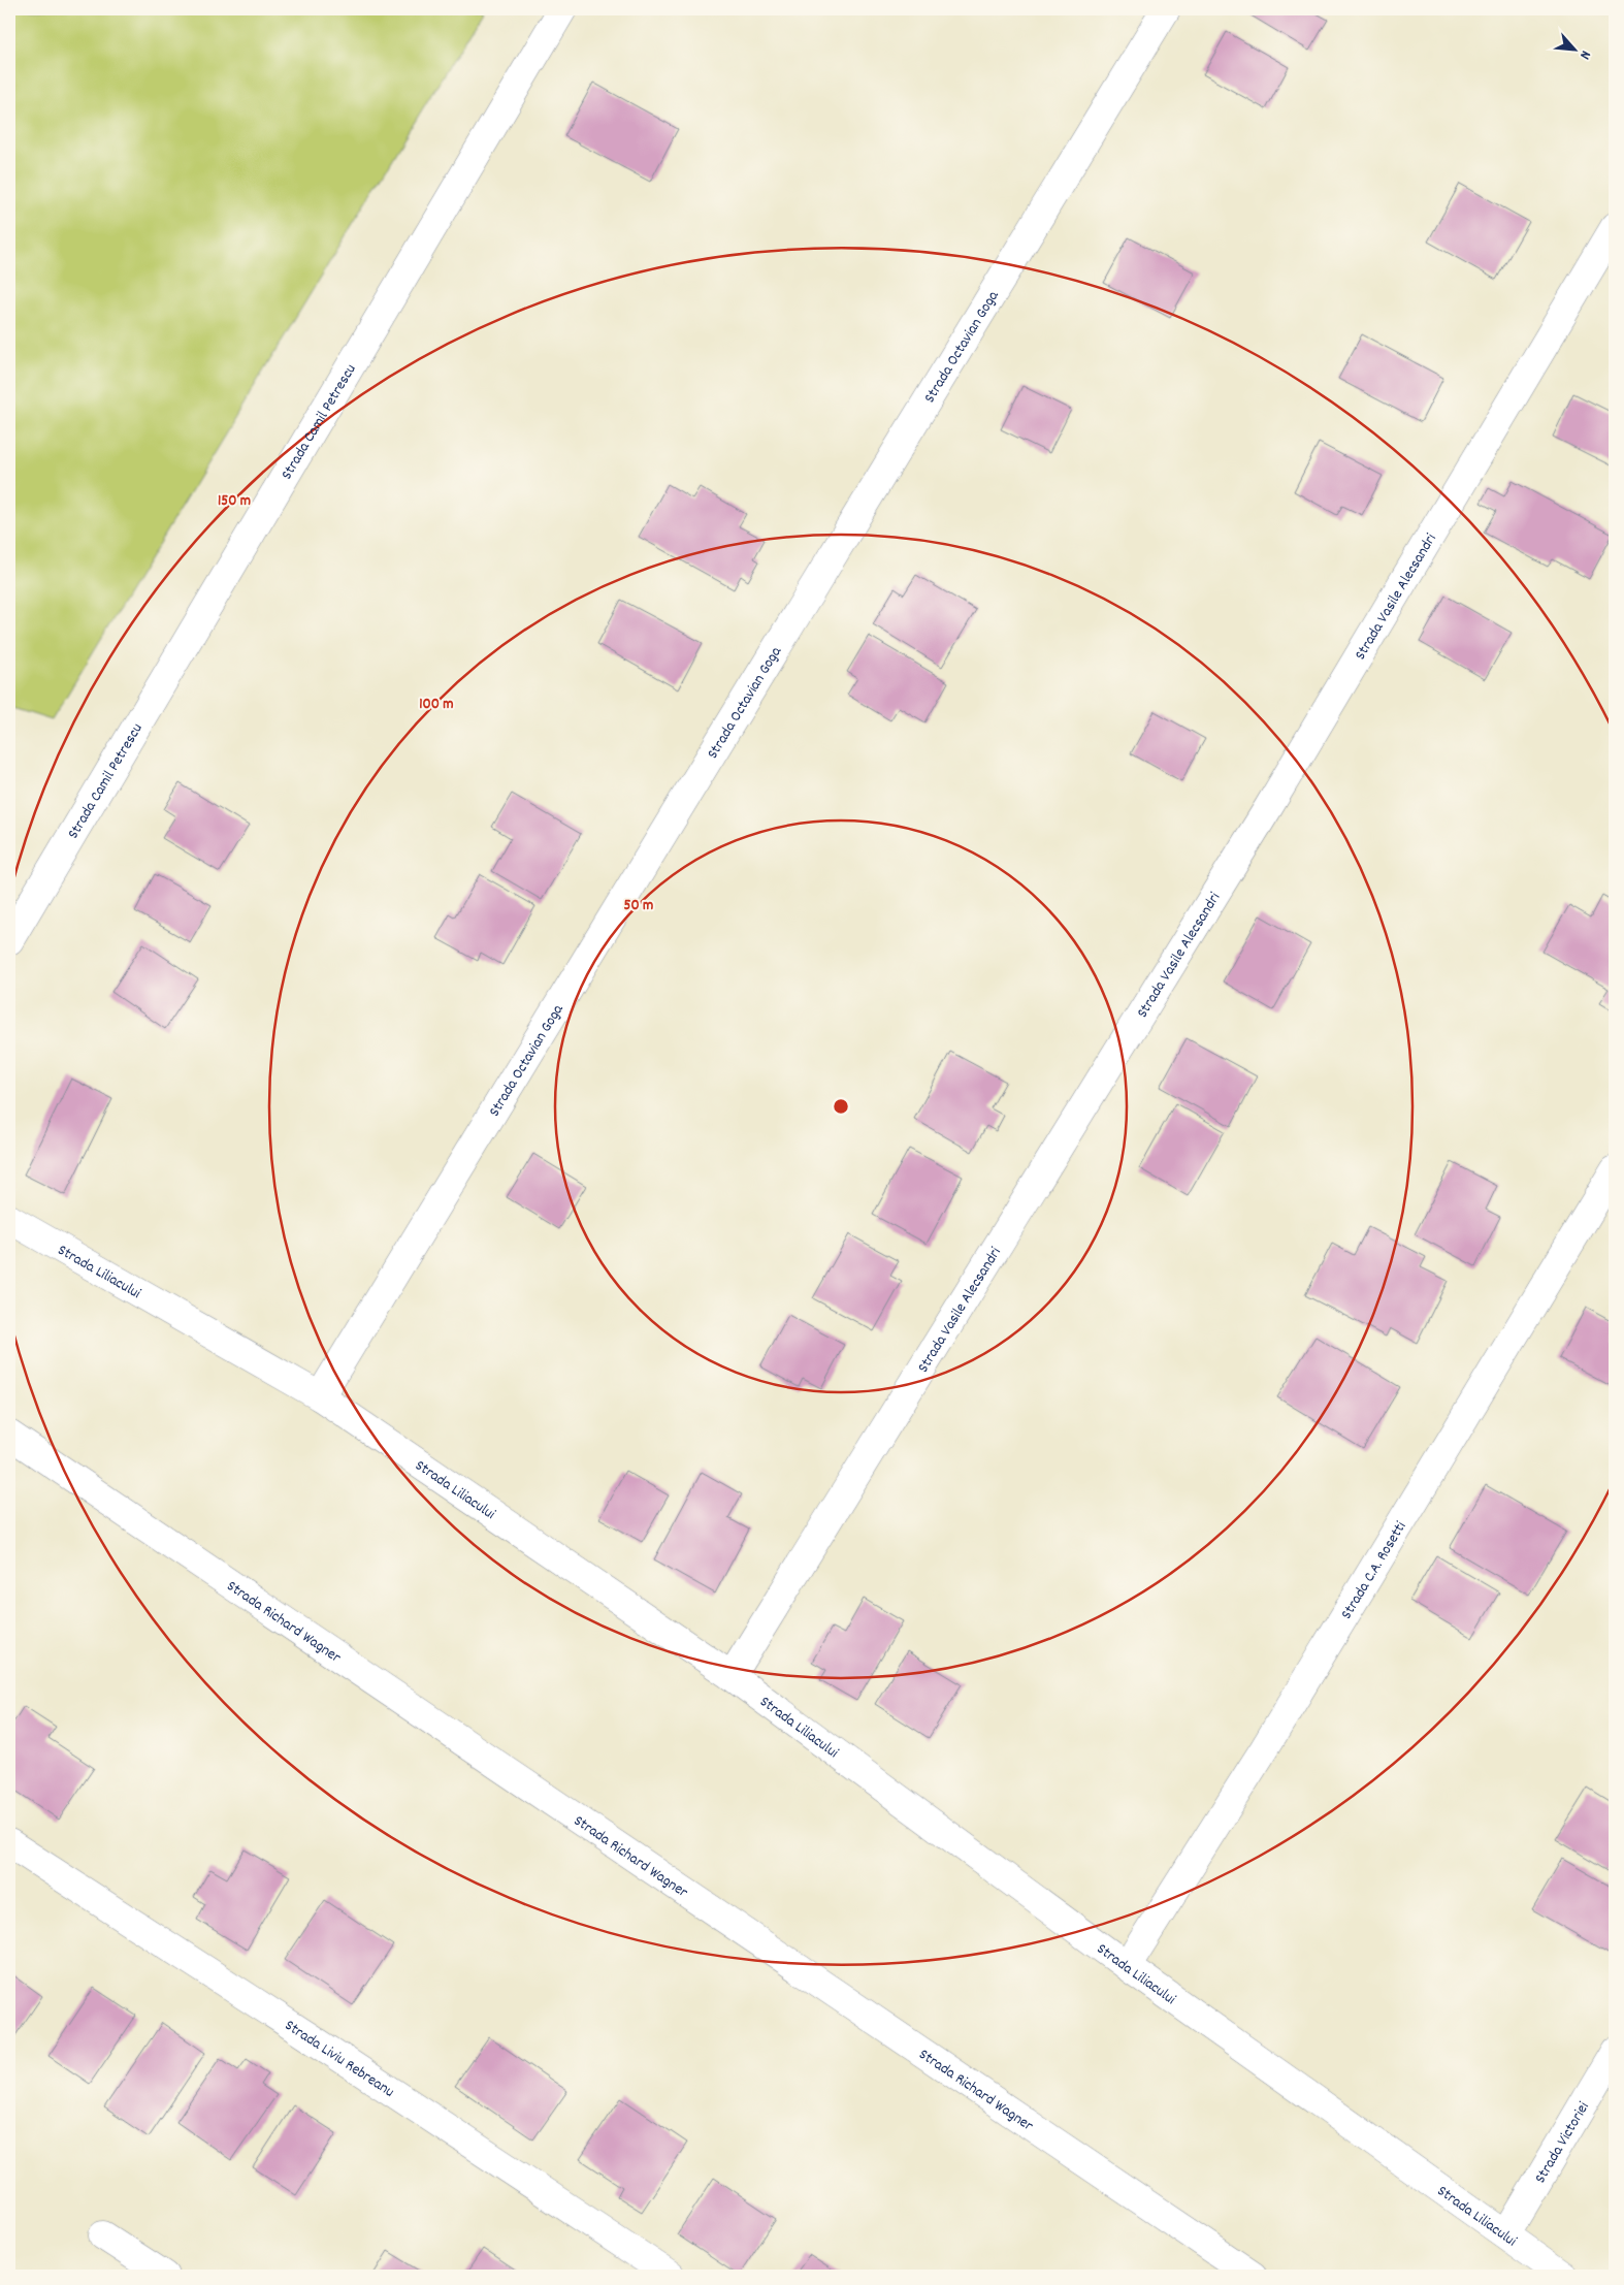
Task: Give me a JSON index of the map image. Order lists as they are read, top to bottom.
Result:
{
  "streets": {
    "street": [
      "Strada Octavian Goga",
      "Strada Camil Petrescu",
      "Strada Vasile Alecsandri",
      "Strada Liliacului",
      "Strada C.A. Rosetti",
      "Strada Richard Wagner",
      "Strada Liviu Rebreanu",
      "Strada Victoriei"
    ]
  },
  "crossings": [
    ["Strada Octavian Goga", "Strada Liliacului"],
    ["Strada Vasile Alecsandri", "Strada Liliacului"],
    ["Strada Liliacului", "Strada C.A. Rosetti"],
    ["Strada Liliacului", "Strada Victoriei"]
  ],
  "north": "bottom right",
  "rings": ["150 m", "100 m", "50 m"]
}
